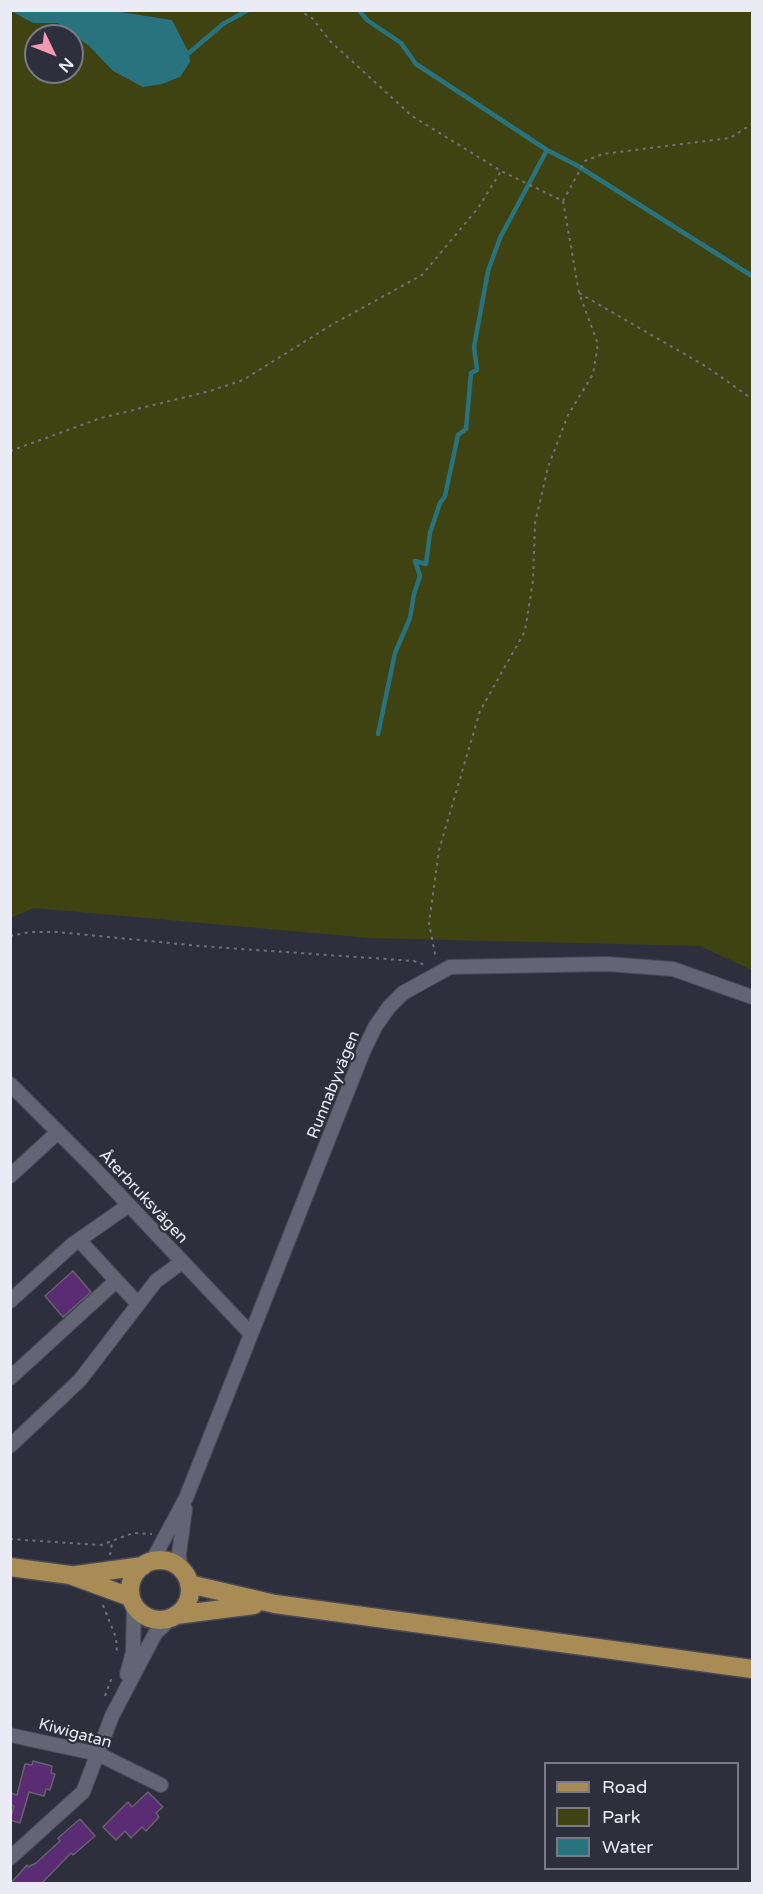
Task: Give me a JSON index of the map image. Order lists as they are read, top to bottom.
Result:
{
  "streets": {
    "street": ["Runnabyvägen", "Återbruksvägen", "Kiwigatan"]
  },
  "crossings": [
    ["Runnabyvägen", "Återbruksvägen"]
  ],
  "legend": ["Road", "Park", "Water"],
  "north": "bottom right"
}
